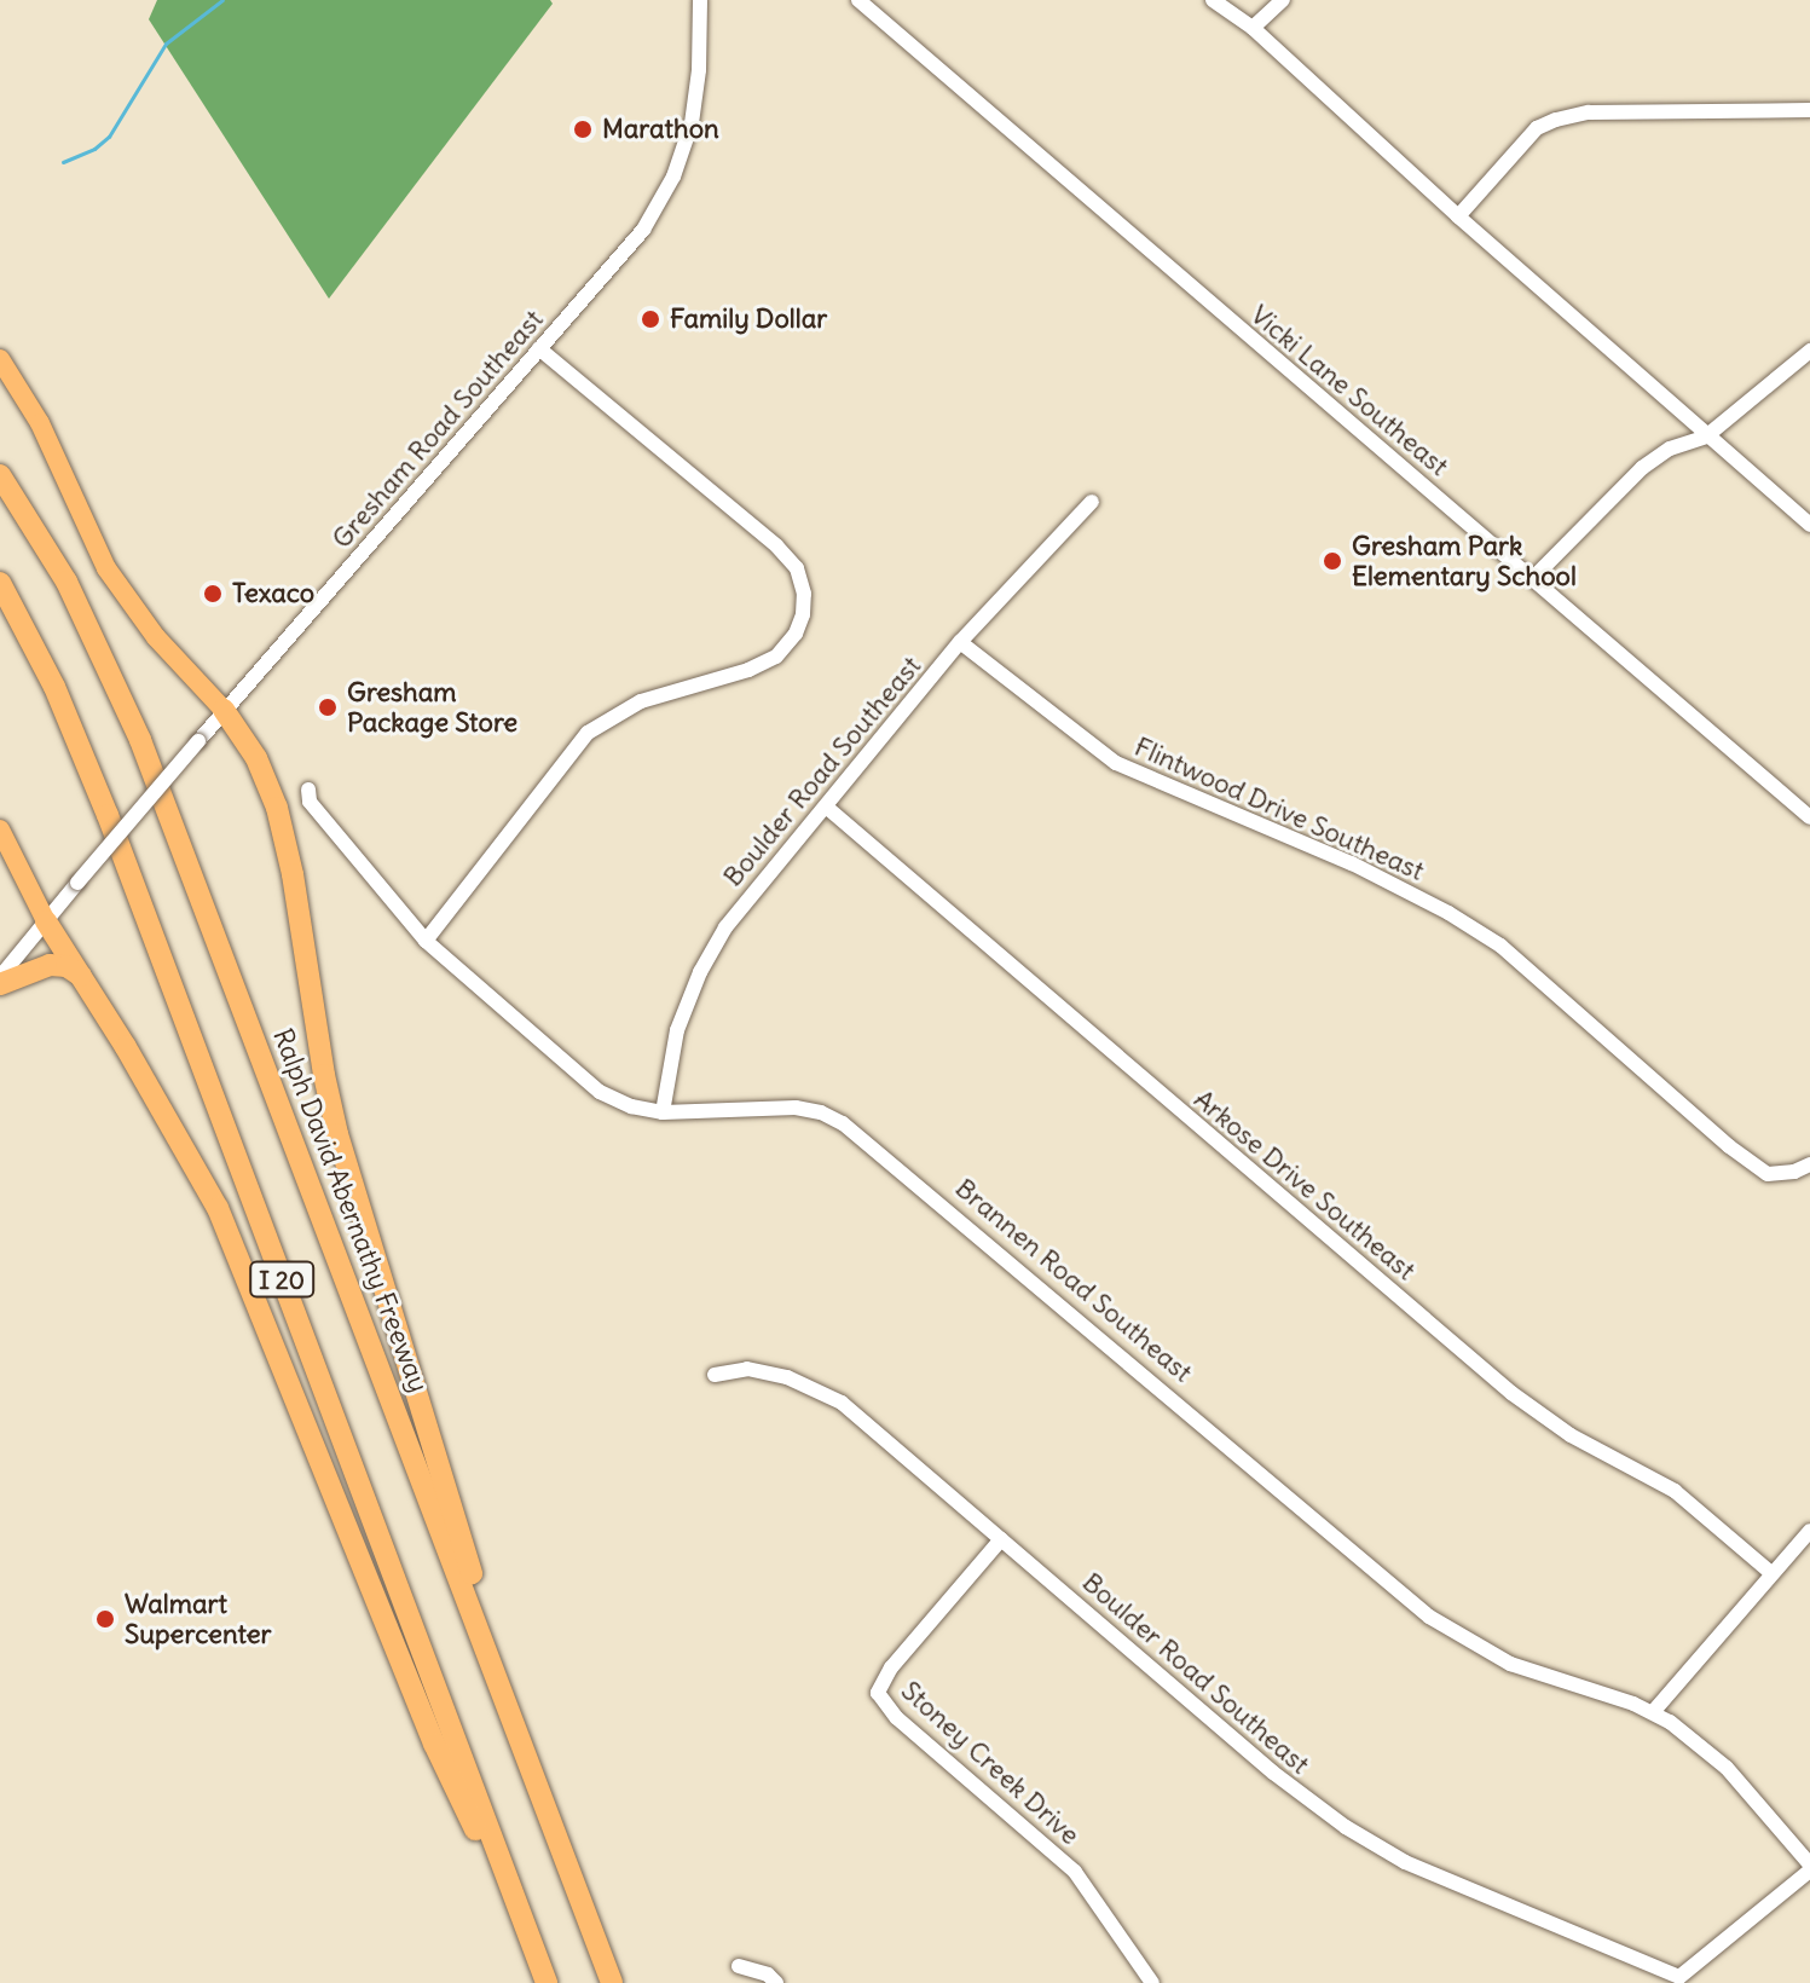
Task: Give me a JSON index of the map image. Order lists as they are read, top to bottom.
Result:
{
  "streets": {
    "highway": ["Ralph David Abernathy Freeway", "I 20"],
    "street": [
      "Vicki Lane Southeast",
      "Gresham Road Southeast",
      "Boulder Road Southeast",
      "Flintwood Drive Southeast",
      "Arkose Drive Southeast",
      "Brannen Road Southeast",
      "Stoney Creek Drive"
    ]
  },
  "crossings": [
    ["Boulder Road Southeast", "Flintwood Drive Southeast"],
    ["Boulder Road Southeast", "Arkose Drive Southeast"],
    ["Boulder Road Southeast", "Brannen Road Southeast"],
    ["Boulder Road Southeast", "Stoney Creek Drive"]
  ],
  "places": [
    "Marathon",
    "Family Dollar",
    "Gresham Park Elementary School",
    "Texaco",
    "Gresham Package Store",
    "Walmart Supercenter"
  ]
}
